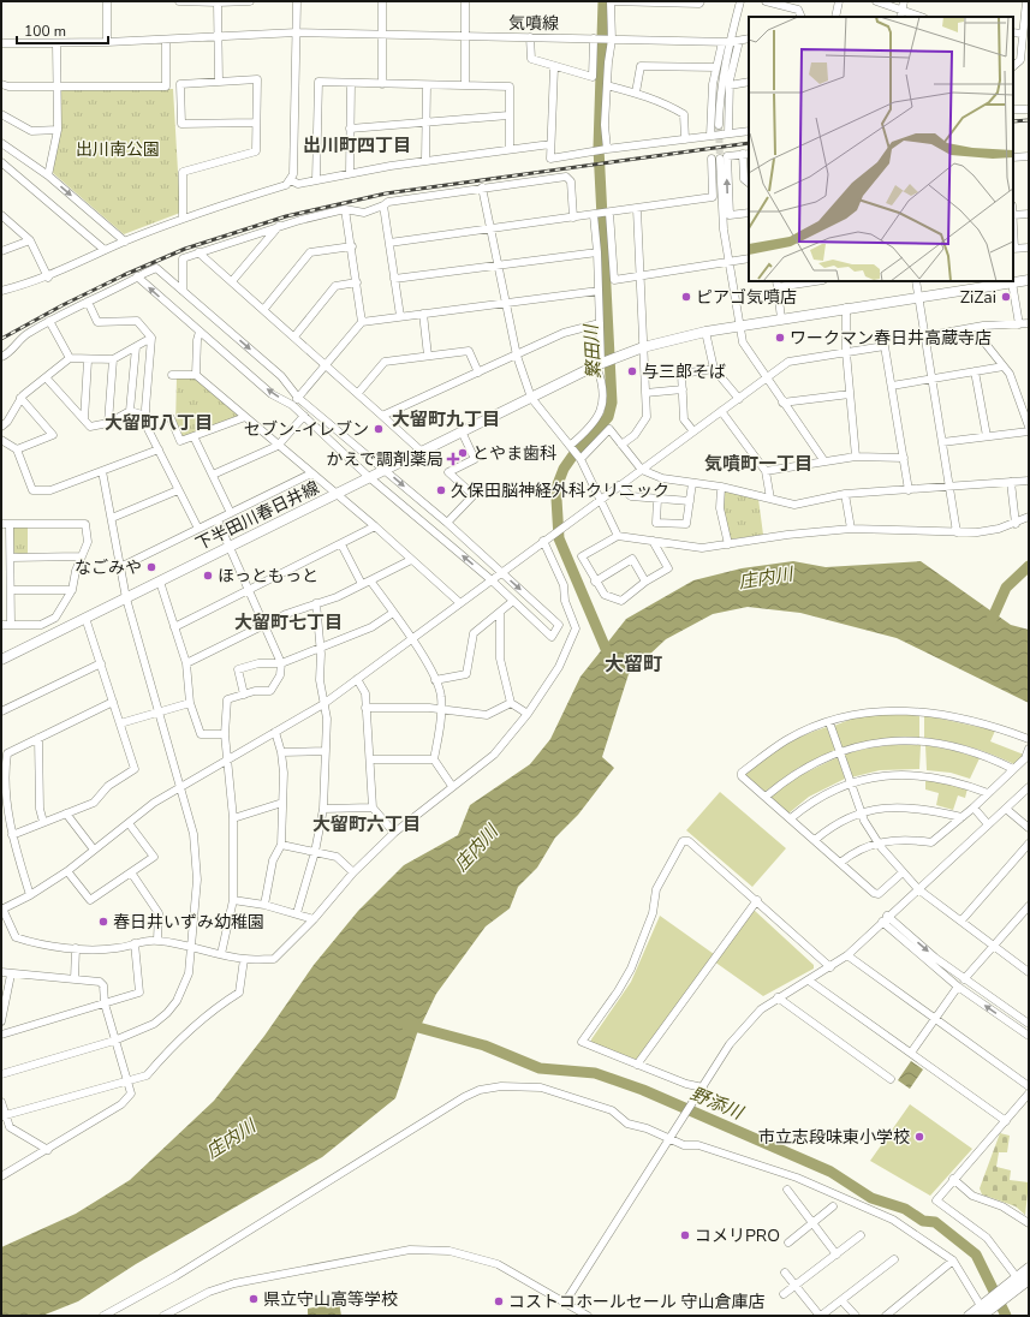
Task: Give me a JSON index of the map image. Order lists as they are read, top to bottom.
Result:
{
  "streets": {
    "main road": ["下半田川春日井線"],
    "street": ["気噴線"]
  },
  "districts": [
    "出川町四丁目",
    "大留町九丁目",
    "大留町八丁目",
    "気噴町一丁目",
    "大留町七丁目",
    "大留町",
    "大留町六丁目"
  ],
  "water": ["繁田川", "庄内川", "野添川"],
  "parks": ["出川南公園"],
  "places": {
    "other": [
      "ピアゴ気噴店",
      "ZiZai",
      "ワークマン春日井高蔵寺店",
      "与三郎そば",
      "セブン-イレブン",
      "とやま歯科",
      "久保田脳神経外科クリニック",
      "なごみや",
      "ほっともっと",
      "春日井いずみ幼稚園",
      "市立志段味東小学校",
      "コメリPRO",
      "県立守山高等学校",
      "コストコホールセール 守山倉庫店"
    ],
    "health": ["かえで調剤薬局"]
  },
  "scale_bar": "100 m"
}
